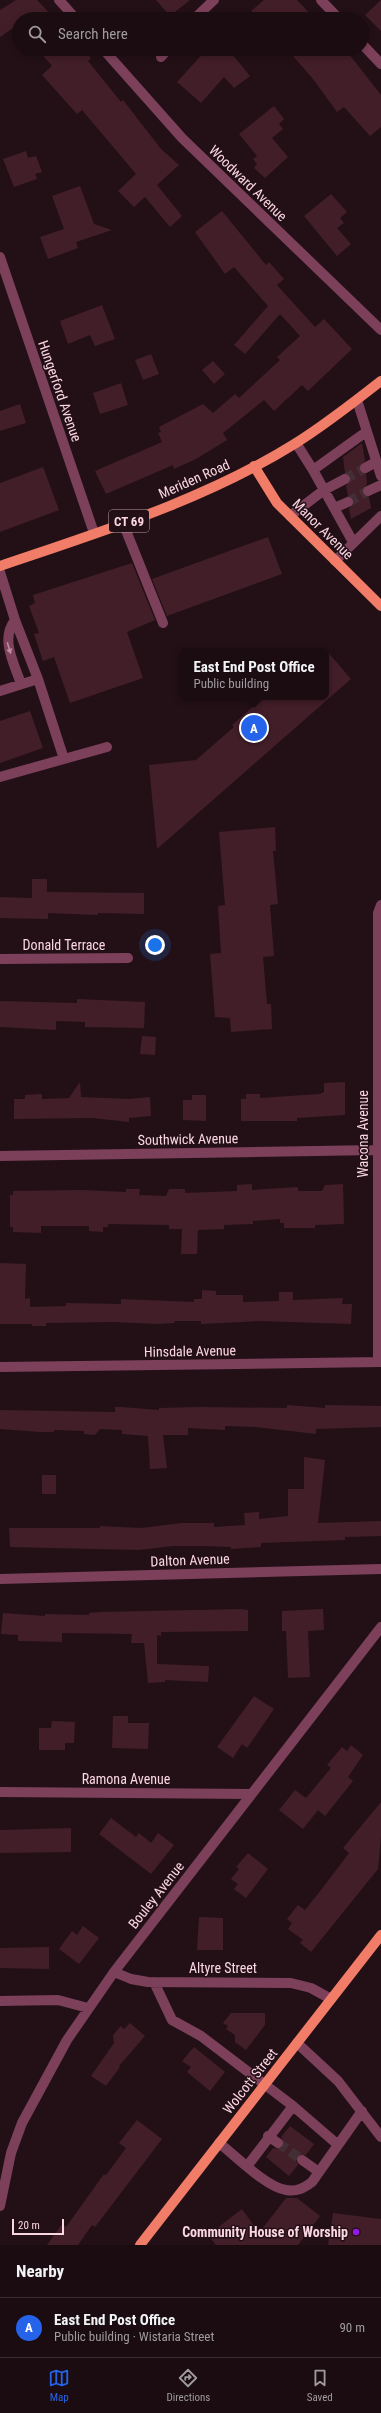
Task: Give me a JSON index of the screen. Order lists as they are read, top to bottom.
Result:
{
  "streets": {
    "main road": [
      "Meriden Road",
      "CT 69",
      "Manor Avenue",
      "Wolcott Street"
    ],
    "street": [
      "Woodward Avenue",
      "Hungerford Avenue",
      "Donald Terrace",
      "Wacona Avenue",
      "Southwick Avenue",
      "Hinsdale Avenue",
      "Dalton Avenue",
      "Ramona Avenue",
      "Bouley Avenue",
      "Altyre Street"
    ]
  },
  "crossings": [
    ["Hungerford Avenue", "Meriden Road"],
    ["Meriden Road", "Manor Avenue"],
    ["Wacona Avenue", "Southwick Avenue"],
    ["Wacona Avenue", "Hinsdale Avenue"],
    ["Ramona Avenue", "Bouley Avenue"],
    ["Bouley Avenue", "Altyre Street"],
    ["Altyre Street", "Wolcott Street"]
  ],
  "places": ["Community House of Worship"],
  "scale_bar": "20 m",
  "page": {
    "search": "Search here",
    "popup": ["East End Post Office", "Public building"],
    "pins": "A",
    "scale": "20 m",
    "heading": "Nearby",
    "list": [
      {
        "mark": "A",
        "name": "East End Post Office",
        "note": "Public building · Wistaria Street",
        "value": "90 m"
      }
    ],
    "nav": ["Map", "Directions", "Saved"]
  }
}
